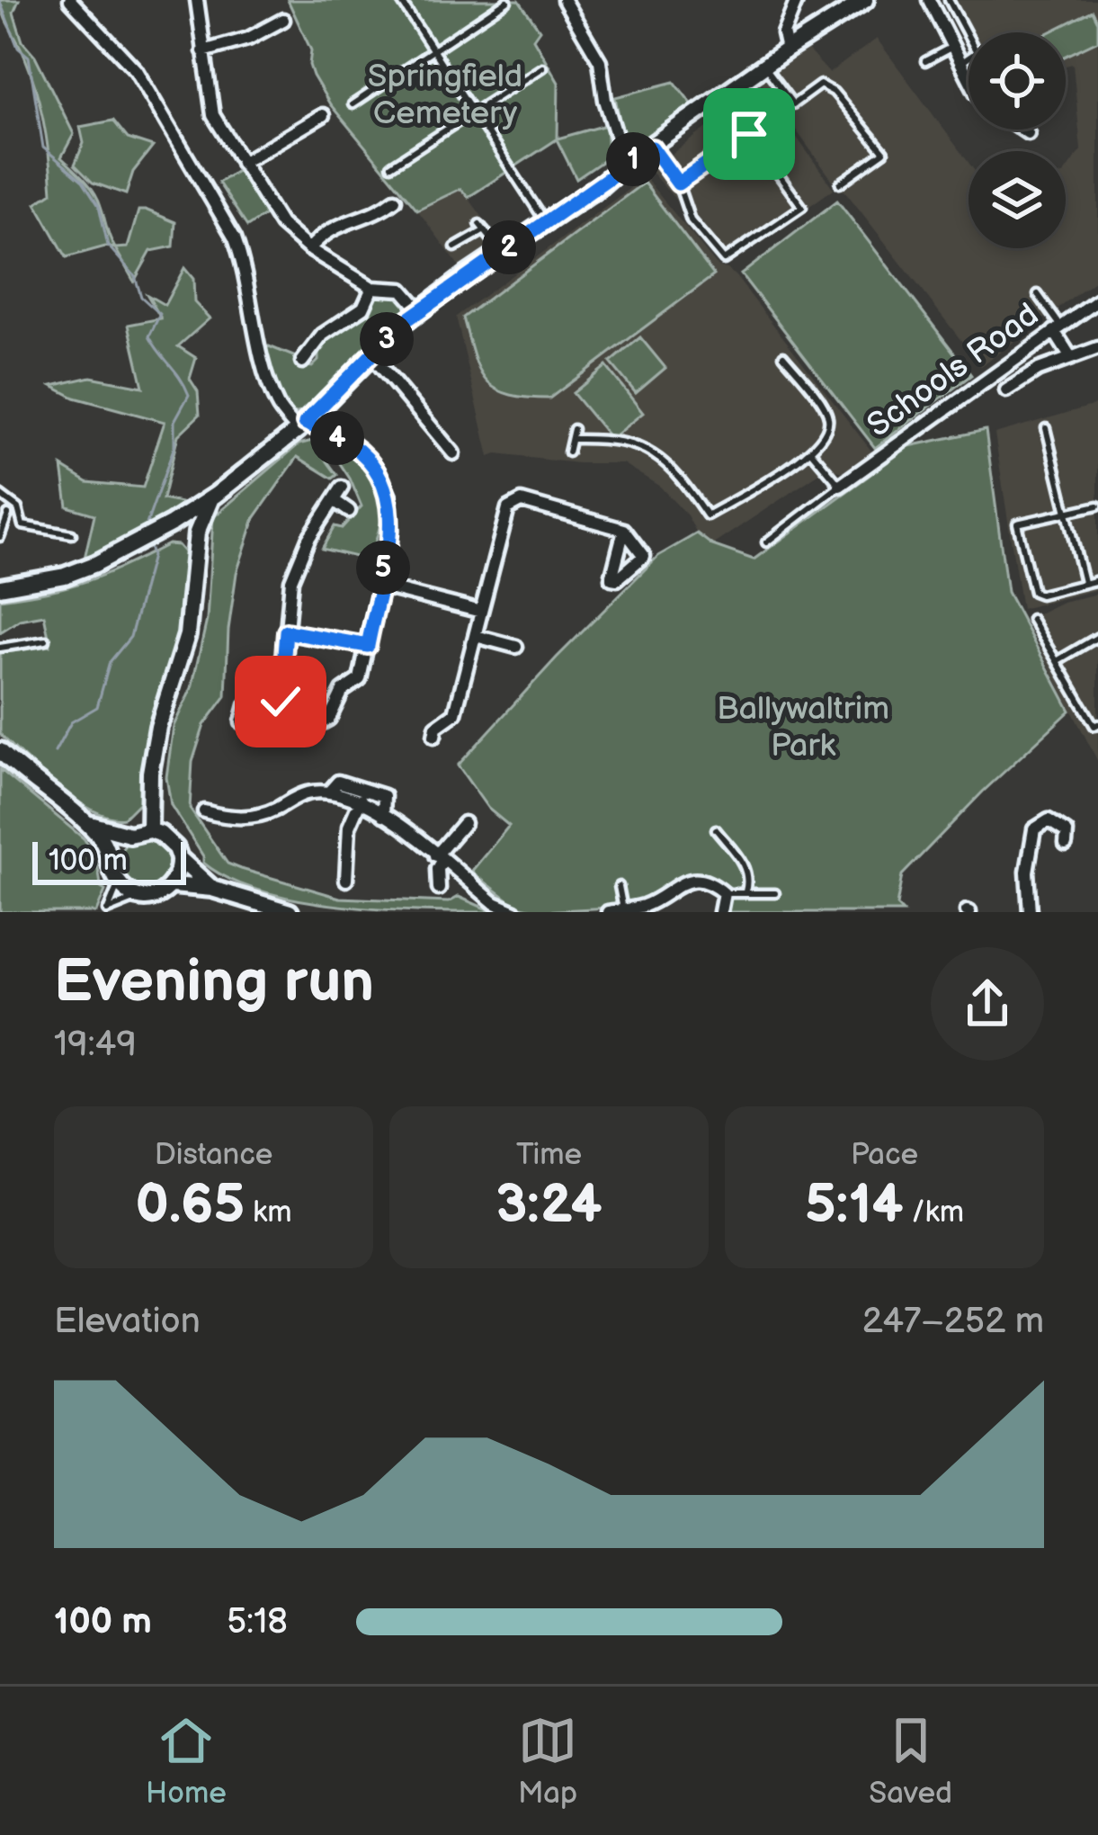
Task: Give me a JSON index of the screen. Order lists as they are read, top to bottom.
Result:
{
  "streets": {
    "street": ["Schools Road"]
  },
  "parks": ["Springfield Cemetery", "Ballywaltrim Park"],
  "scale_bar": "100 m",
  "page": {
    "pins": [
      "1",
      "2",
      "3",
      "4",
      "5"
    ],
    "scale": "100 m",
    "heading": ["Evening run", "19:49"],
    "stats": [
      ["Distance", "0.65 km"],
      ["Time", "3:24"],
      ["Pace", "5:14 /km"]
    ],
    "chart": ["Elevation", "247–252 m"],
    "list": [
      {
        "name": "100 m",
        "note": "5:18"
      }
    ],
    "tabs": ["Home", "Map", "Saved"]
  }
}
